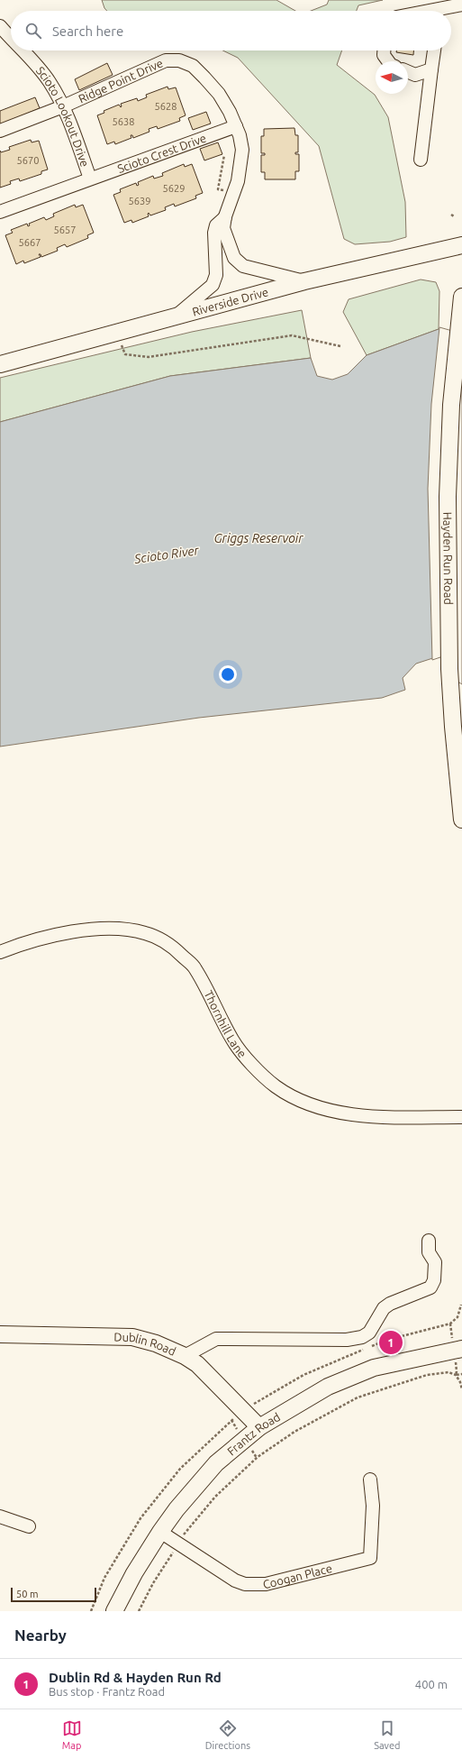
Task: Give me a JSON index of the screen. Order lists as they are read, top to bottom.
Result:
{
  "streets": {
    "main road": [
      "Riverside Drive",
      "Hayden Run Road",
      "Dublin Road",
      "Frantz Road"
    ],
    "street": [
      "Ridge Point Drive",
      "Scioto Lookout Drive",
      "Scioto Crest Drive",
      "Thornhill Lane",
      "Coogan Place"
    ]
  },
  "crossings": [
    ["Ridge Point Drive", "Scioto Lookout Drive"],
    ["Ridge Point Drive", "Scioto Crest Drive"],
    ["Scioto Lookout Drive", "Scioto Crest Drive"],
    ["Dublin Road", "Frantz Road"],
    ["Frantz Road", "Coogan Place"]
  ],
  "water": ["Griggs Reservoir", "Scioto River"],
  "house_numbers": [
    "5628",
    "5638",
    "5670",
    "5629",
    "5639",
    "5657",
    "5667"
  ],
  "scale_bar": "50 m",
  "north": "left",
  "page": {
    "search": "Search here",
    "pins": "1",
    "scale": "50 m",
    "heading": "Nearby",
    "list": [
      {
        "mark": "1",
        "name": "Dublin Rd & Hayden Run Rd",
        "note": "Bus stop · Frantz Road",
        "value": "400 m"
      }
    ],
    "nav": ["Map", "Directions", "Saved"]
  }
}
